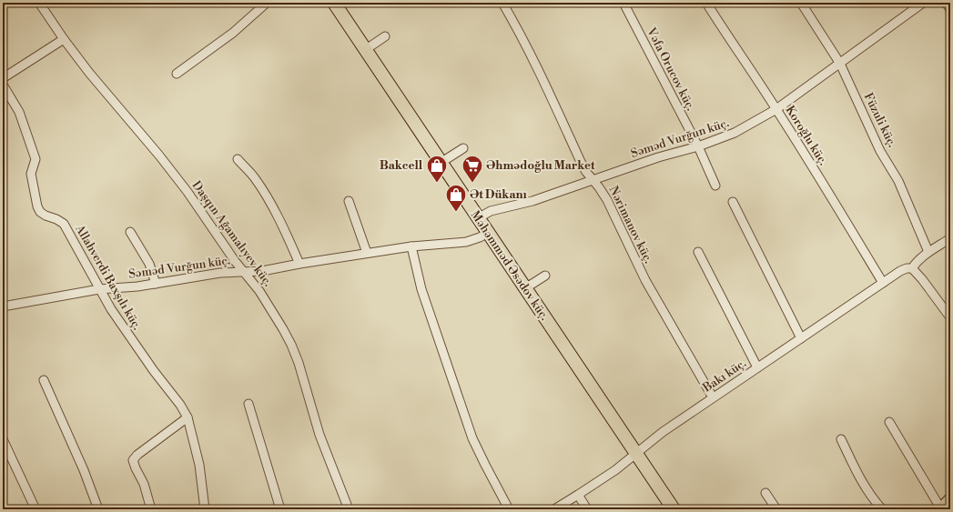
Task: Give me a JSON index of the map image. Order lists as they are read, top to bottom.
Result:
{
  "streets": {
    "main road": ["Məhəmməd Əsədov küç."],
    "street": [
      "Vəfa Orucov küç.",
      "Füzuli küç.",
      "Koroğlu küç.",
      "Səməd Vurğun küç.",
      "Nərimanov küç.",
      "Daşqın Ağamalıyev küç.",
      "Allahverdi Baxşılı küç.",
      "Bakı küç."
    ]
  },
  "crossings": [
    ["Vəfa Orucov küç.", "Səməd Vurğun küç."],
    ["Füzuli küç.", "Səməd Vurğun küç."],
    ["Koroğlu küç.", "Səməd Vurğun küç."],
    ["Koroğlu küç.", "Bakı küç."],
    ["Səməd Vurğun küç.", "Nərimanov küç."],
    ["Səməd Vurğun küç.", "Daşqın Ağamalıyev küç."],
    ["Səməd Vurğun küç.", "Məhəmməd Əsədov küç."],
    ["Səməd Vurğun küç.", "Allahverdi Baxşılı küç."],
    ["Nərimanov küç.", "Bakı küç."],
    ["Məhəmməd Əsədov küç.", "Bakı küç."]
  ],
  "places": {
    "shop": ["Bakcell", "Ət Dükanı"],
    "supermarket": ["Əhmədoğlu Market"]
  }
}
